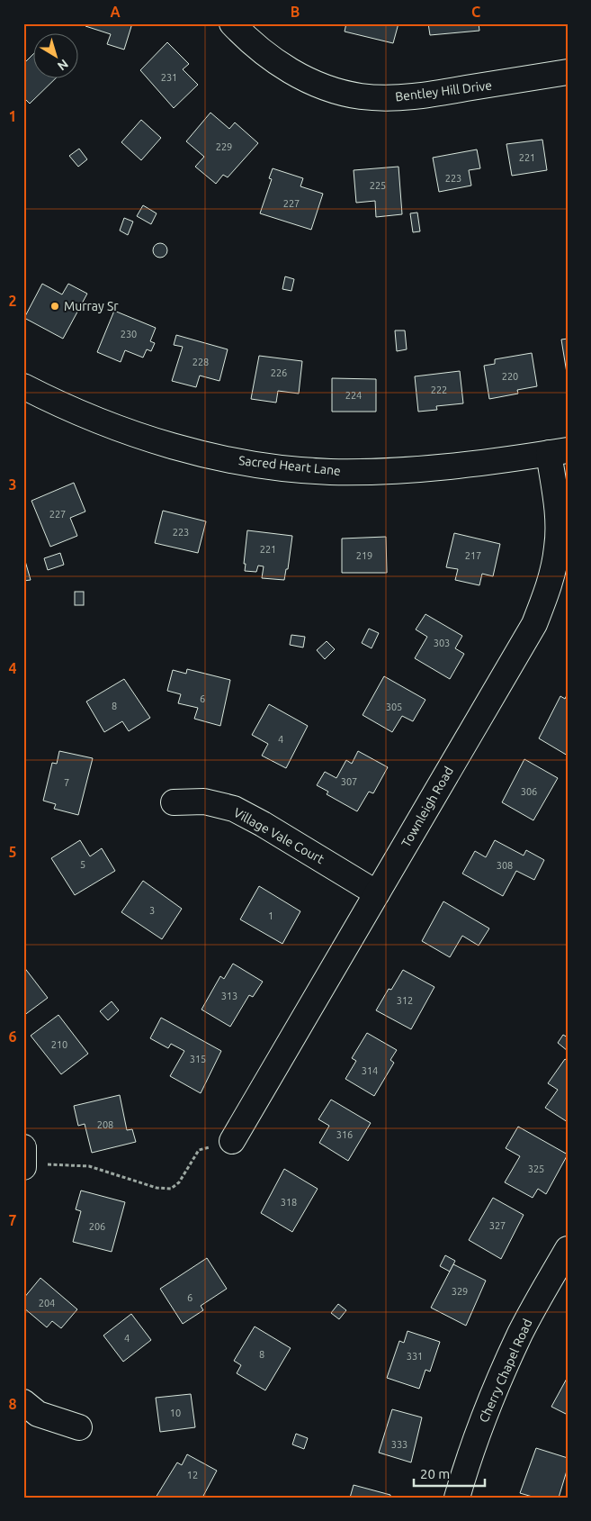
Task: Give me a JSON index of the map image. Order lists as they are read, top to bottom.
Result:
{
  "streets": {
    "street": [
      "Bentley Hill Drive",
      "Sacred Heart Lane",
      "Townleigh Road",
      "Village Vale Court",
      "Cherry Chapel Road"
    ]
  },
  "crossings": [
    ["Sacred Heart Lane", "Townleigh Road"],
    ["Townleigh Road", "Village Vale Court"]
  ],
  "places": ["Murray Sr"],
  "house_numbers": [
    "231",
    "229",
    "221",
    "223",
    "225",
    "227",
    "230",
    "228",
    "226",
    "220",
    "222",
    "224",
    "227",
    "223",
    "221",
    "219",
    "217",
    "303",
    "6",
    "8",
    "305",
    "4",
    "307",
    "7",
    "306",
    "5",
    "308",
    "3",
    "1",
    "313",
    "312",
    "210",
    "315",
    "314",
    "208",
    "316",
    "325",
    "318",
    "327",
    "206",
    "329",
    "6",
    "204",
    "4",
    "8",
    "331",
    "10",
    "333",
    "12"
  ],
  "scale_bar": "20 m",
  "north": "bottom right",
  "grid": {
    "columns": ["A", "B", "C"],
    "rows": [
      "1",
      "2",
      "3",
      "4",
      "5",
      "6",
      "7",
      "8"
    ]
  }
}
